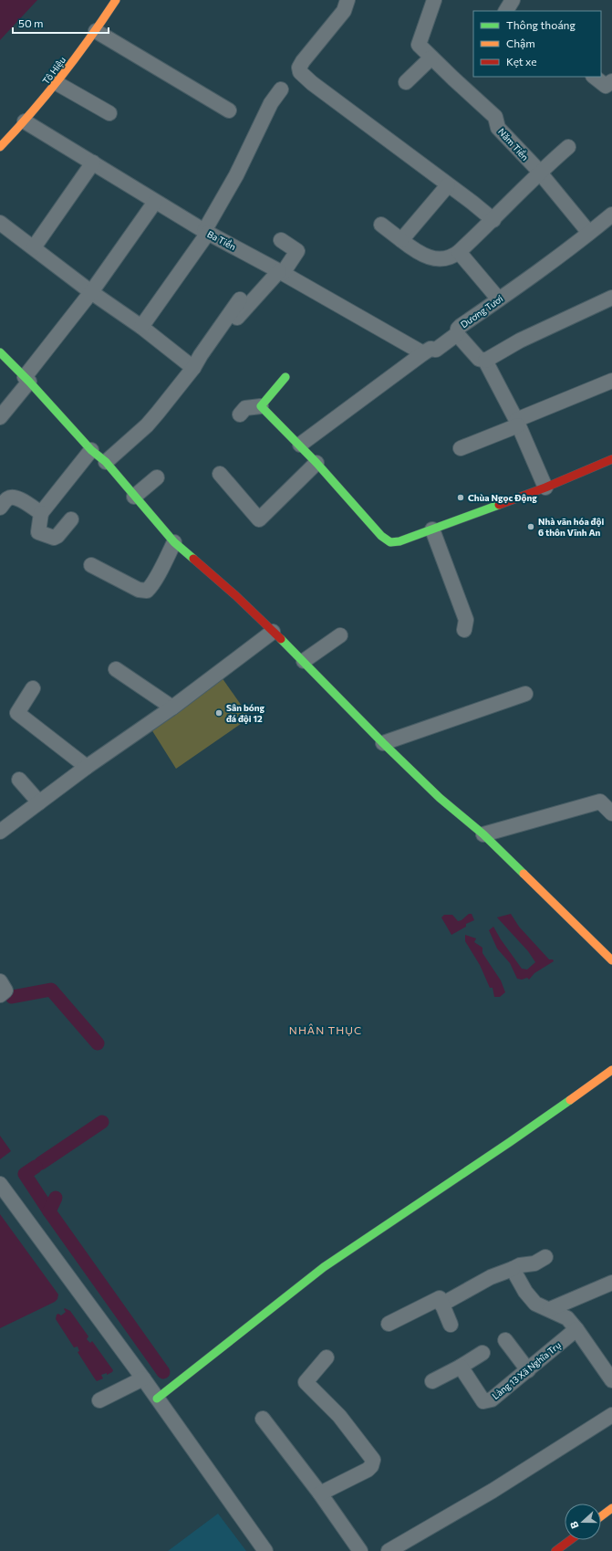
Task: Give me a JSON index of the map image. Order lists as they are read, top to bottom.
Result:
{
  "streets": {
    "street": [
      "Tô Hiệu",
      "Năm Tiền",
      "Ba Tiền",
      "Dương Tươi",
      "Làng 13 Xã Nghĩa Trụ"
    ]
  },
  "crossings": [
    ["Tô Hiệu", "Ba Tiền"],
    ["Năm Tiền", "Dương Tươi"],
    ["Ba Tiền", "Dương Tươi"]
  ],
  "districts": ["NHÂN THỤC"],
  "places": ["Chùa Ngọc Động", "Nhà văn hóa đội 6 thôn Vĩnh An", "Sân bóng đá đội 12"],
  "legend": ["Thông thoáng", "Chậm", "Kẹt xe"],
  "scale_bar": "50 m",
  "north": "left"
}
